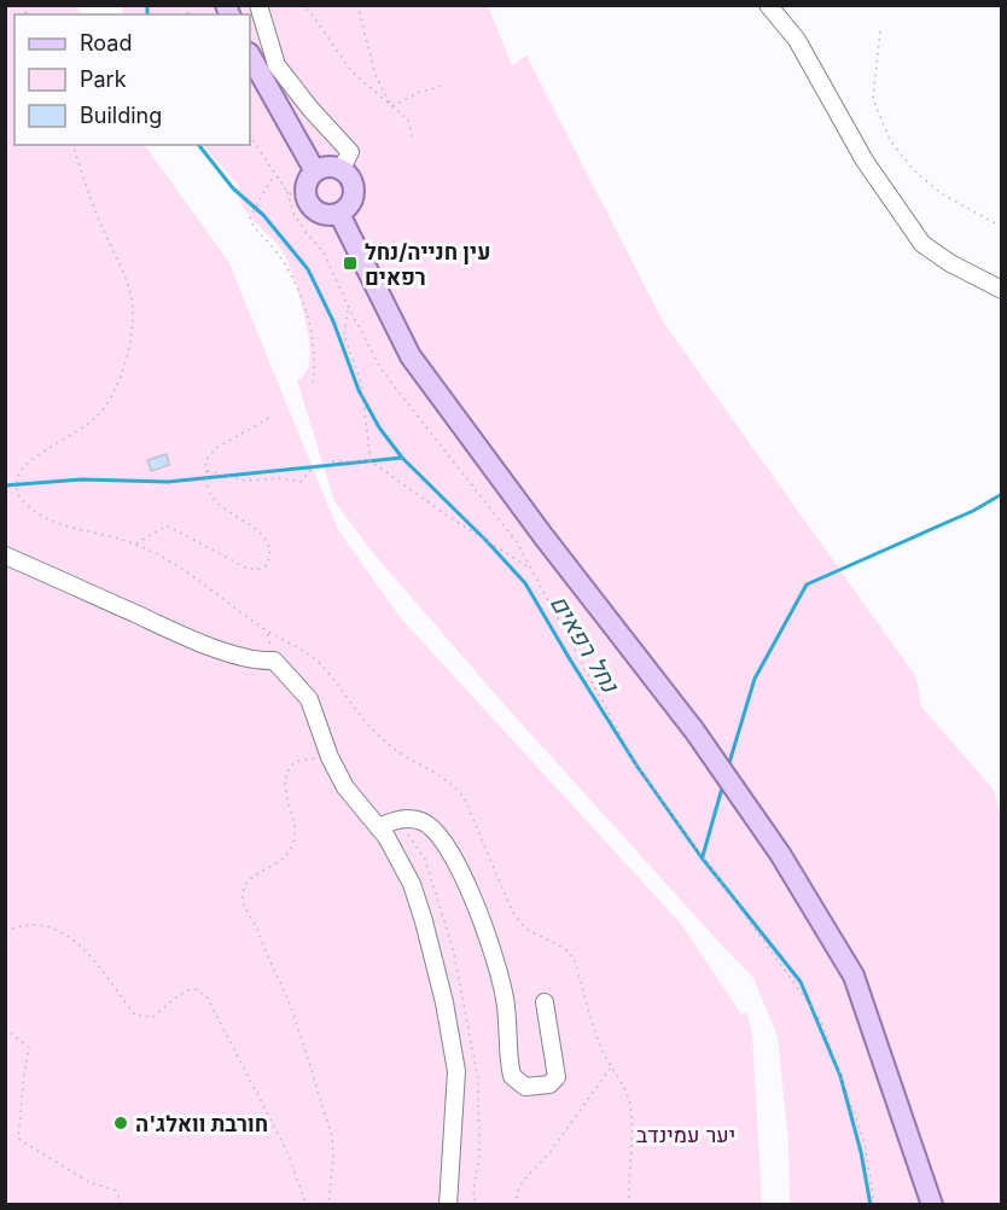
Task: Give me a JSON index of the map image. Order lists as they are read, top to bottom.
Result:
{
  "water": ["נחל רפאים"],
  "parks": ["יער עמינדב"],
  "places": {
    "transit": ["עין חנייה/נחל רפאים"],
    "other": ["חורבת וואלג'ה"]
  },
  "legend": ["Road", "Park", "Building"]
}
